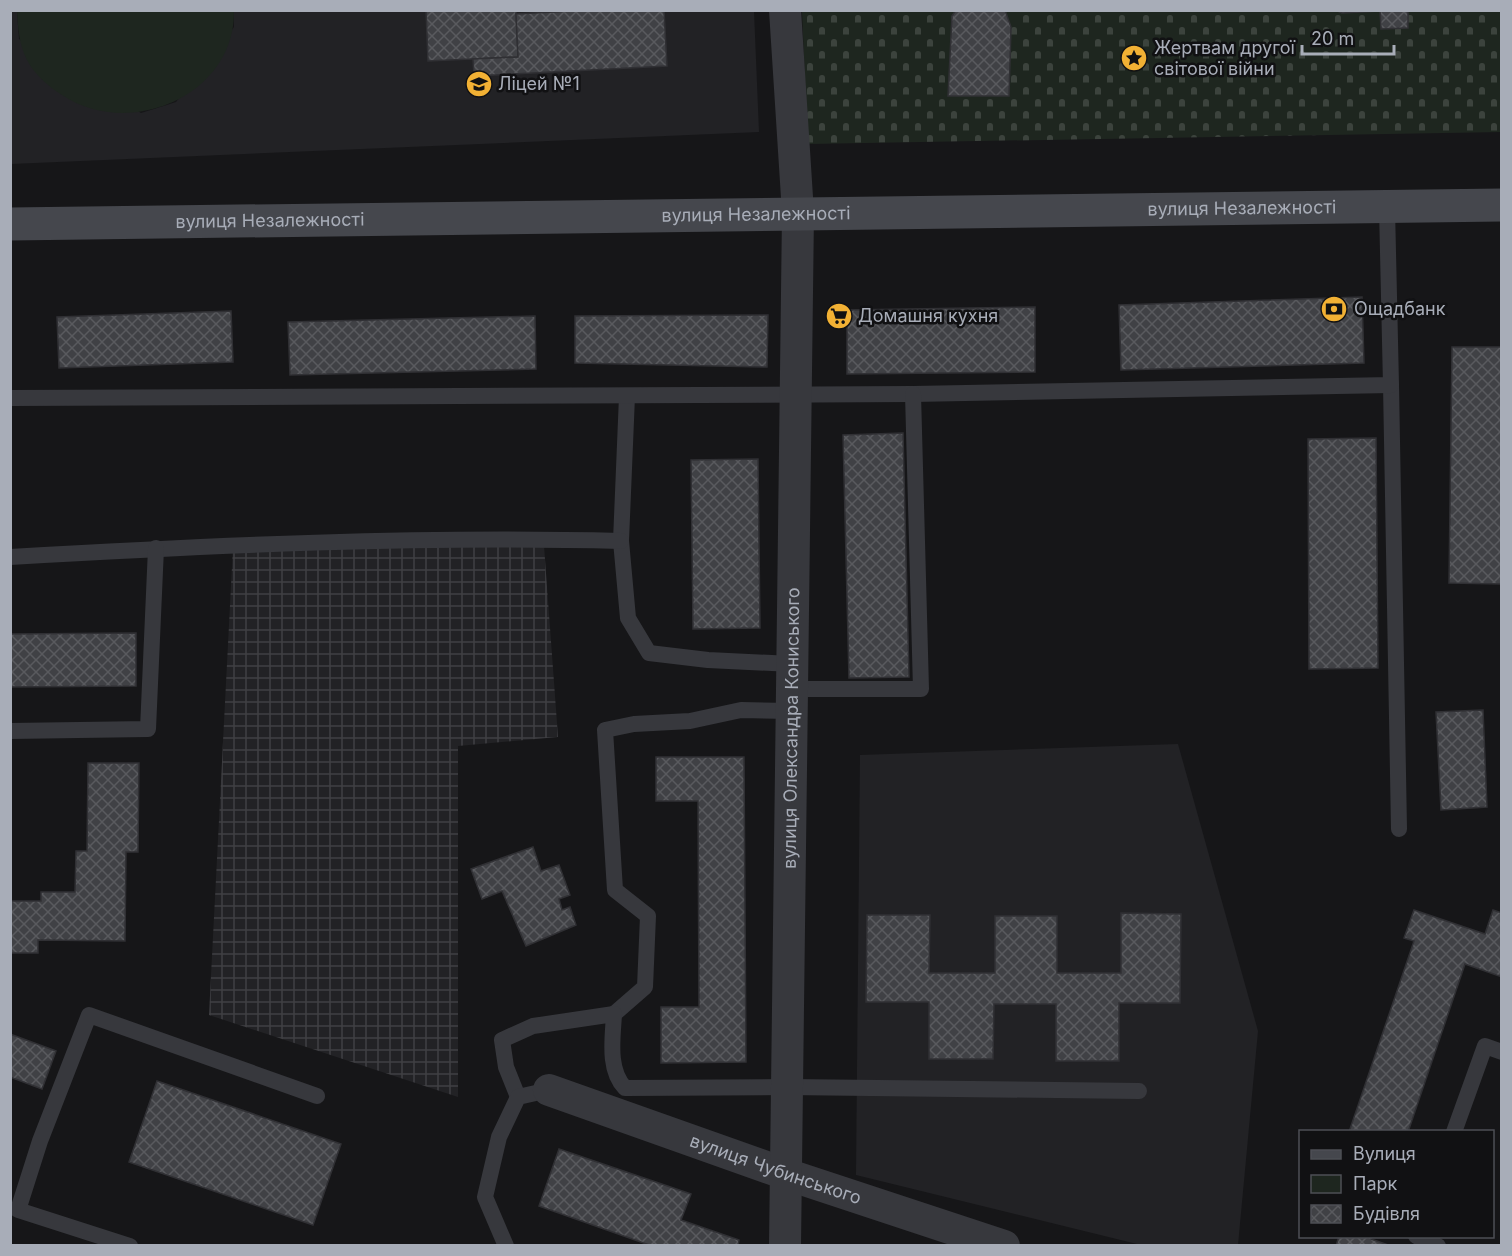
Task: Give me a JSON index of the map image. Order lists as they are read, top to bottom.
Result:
{
  "streets": {
    "main road": ["вулиця Незалежності"],
    "street": ["вулиця Олександра Кониського", "вулиця Чубинського"]
  },
  "crossings": [
    ["вулиця Незалежності", "вулиця Олександра Кониського"],
    ["вулиця Олександра Кониського", "вулиця Чубинського"]
  ],
  "places": {
    "place": ["Жертвам другої світової війни"],
    "school or university": ["Ліцей №1"],
    "bank": ["Ощадбанк"],
    "supermarket": ["Домашня кухня"]
  },
  "legend": ["Вулиця", "Парк", "Будівля"],
  "scale_bar": "20 m"
}
